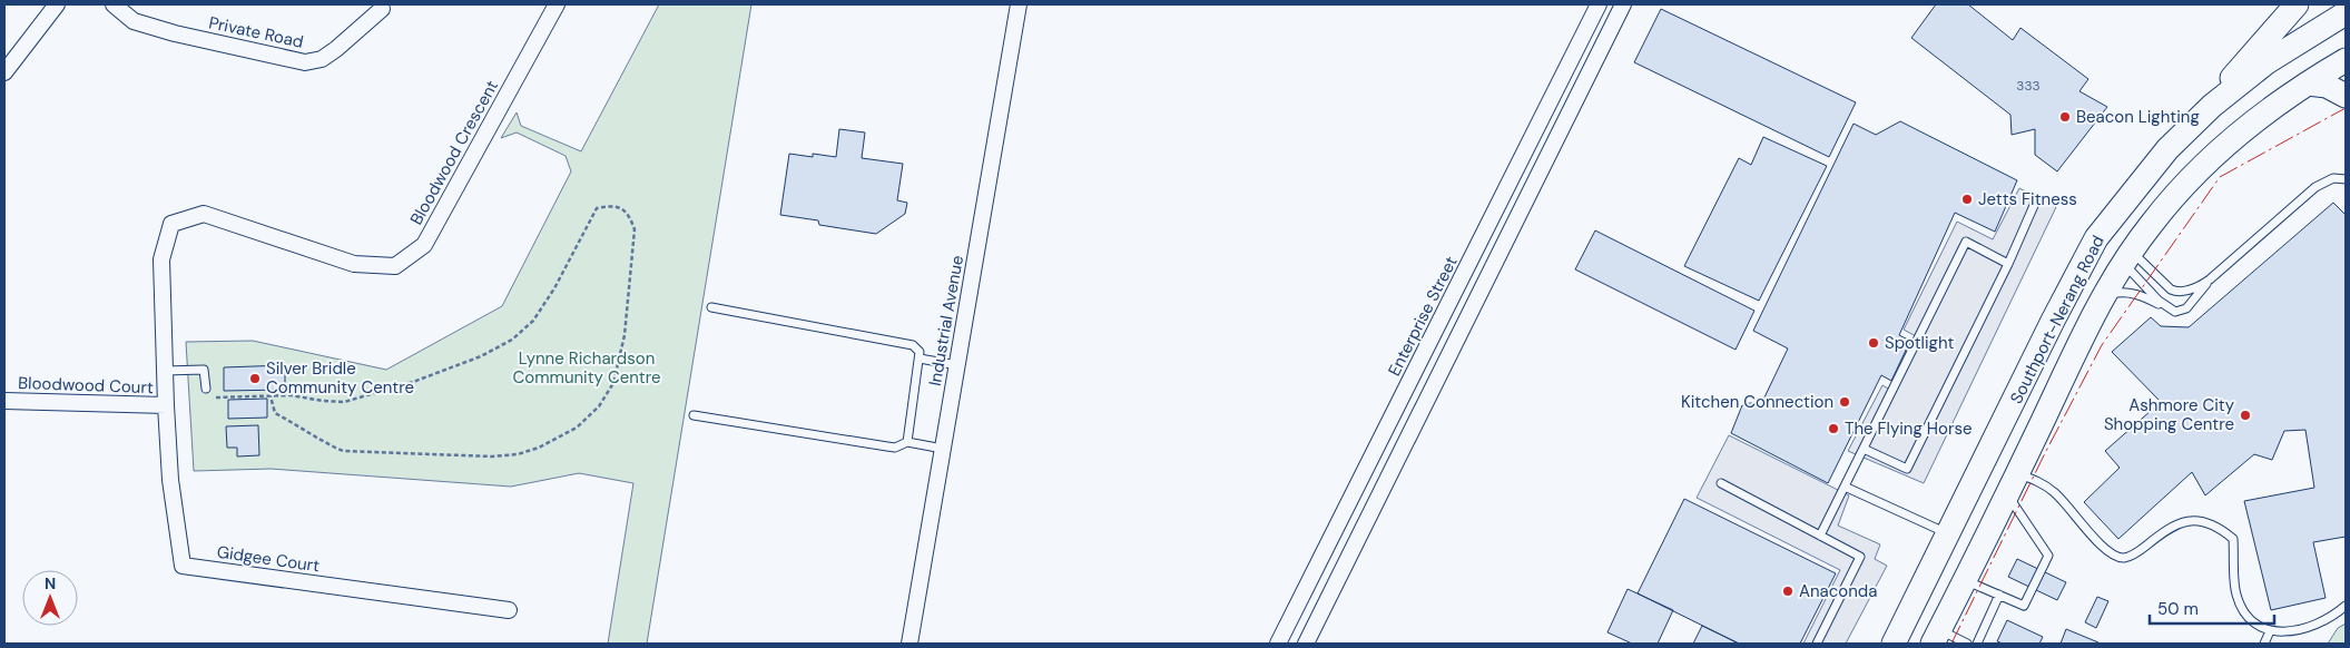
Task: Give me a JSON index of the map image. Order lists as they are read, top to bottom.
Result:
{
  "streets": {
    "main road": ["Southport-Nerang Road"],
    "street": [
      "Private Road",
      "Bloodwood Crescent",
      "Enterprise Street",
      "Industrial Avenue",
      "Bloodwood Court",
      "Gidgee Court"
    ]
  },
  "crossings": [
    ["Bloodwood Crescent", "Bloodwood Court"],
    ["Bloodwood Crescent", "Gidgee Court"],
    ["Bloodwood Court", "Gidgee Court"]
  ],
  "parks": ["Lynne Richardson Community Centre"],
  "places": [
    "Beacon Lighting",
    "Jetts Fitness",
    "Spotlight",
    "Silver Bridle Community Centre",
    "Kitchen Connection",
    "Ashmore City Shopping Centre",
    "The Flying Horse",
    "Anaconda"
  ],
  "house_numbers": ["333"],
  "scale_bar": "50 m",
  "north": "top"
}
